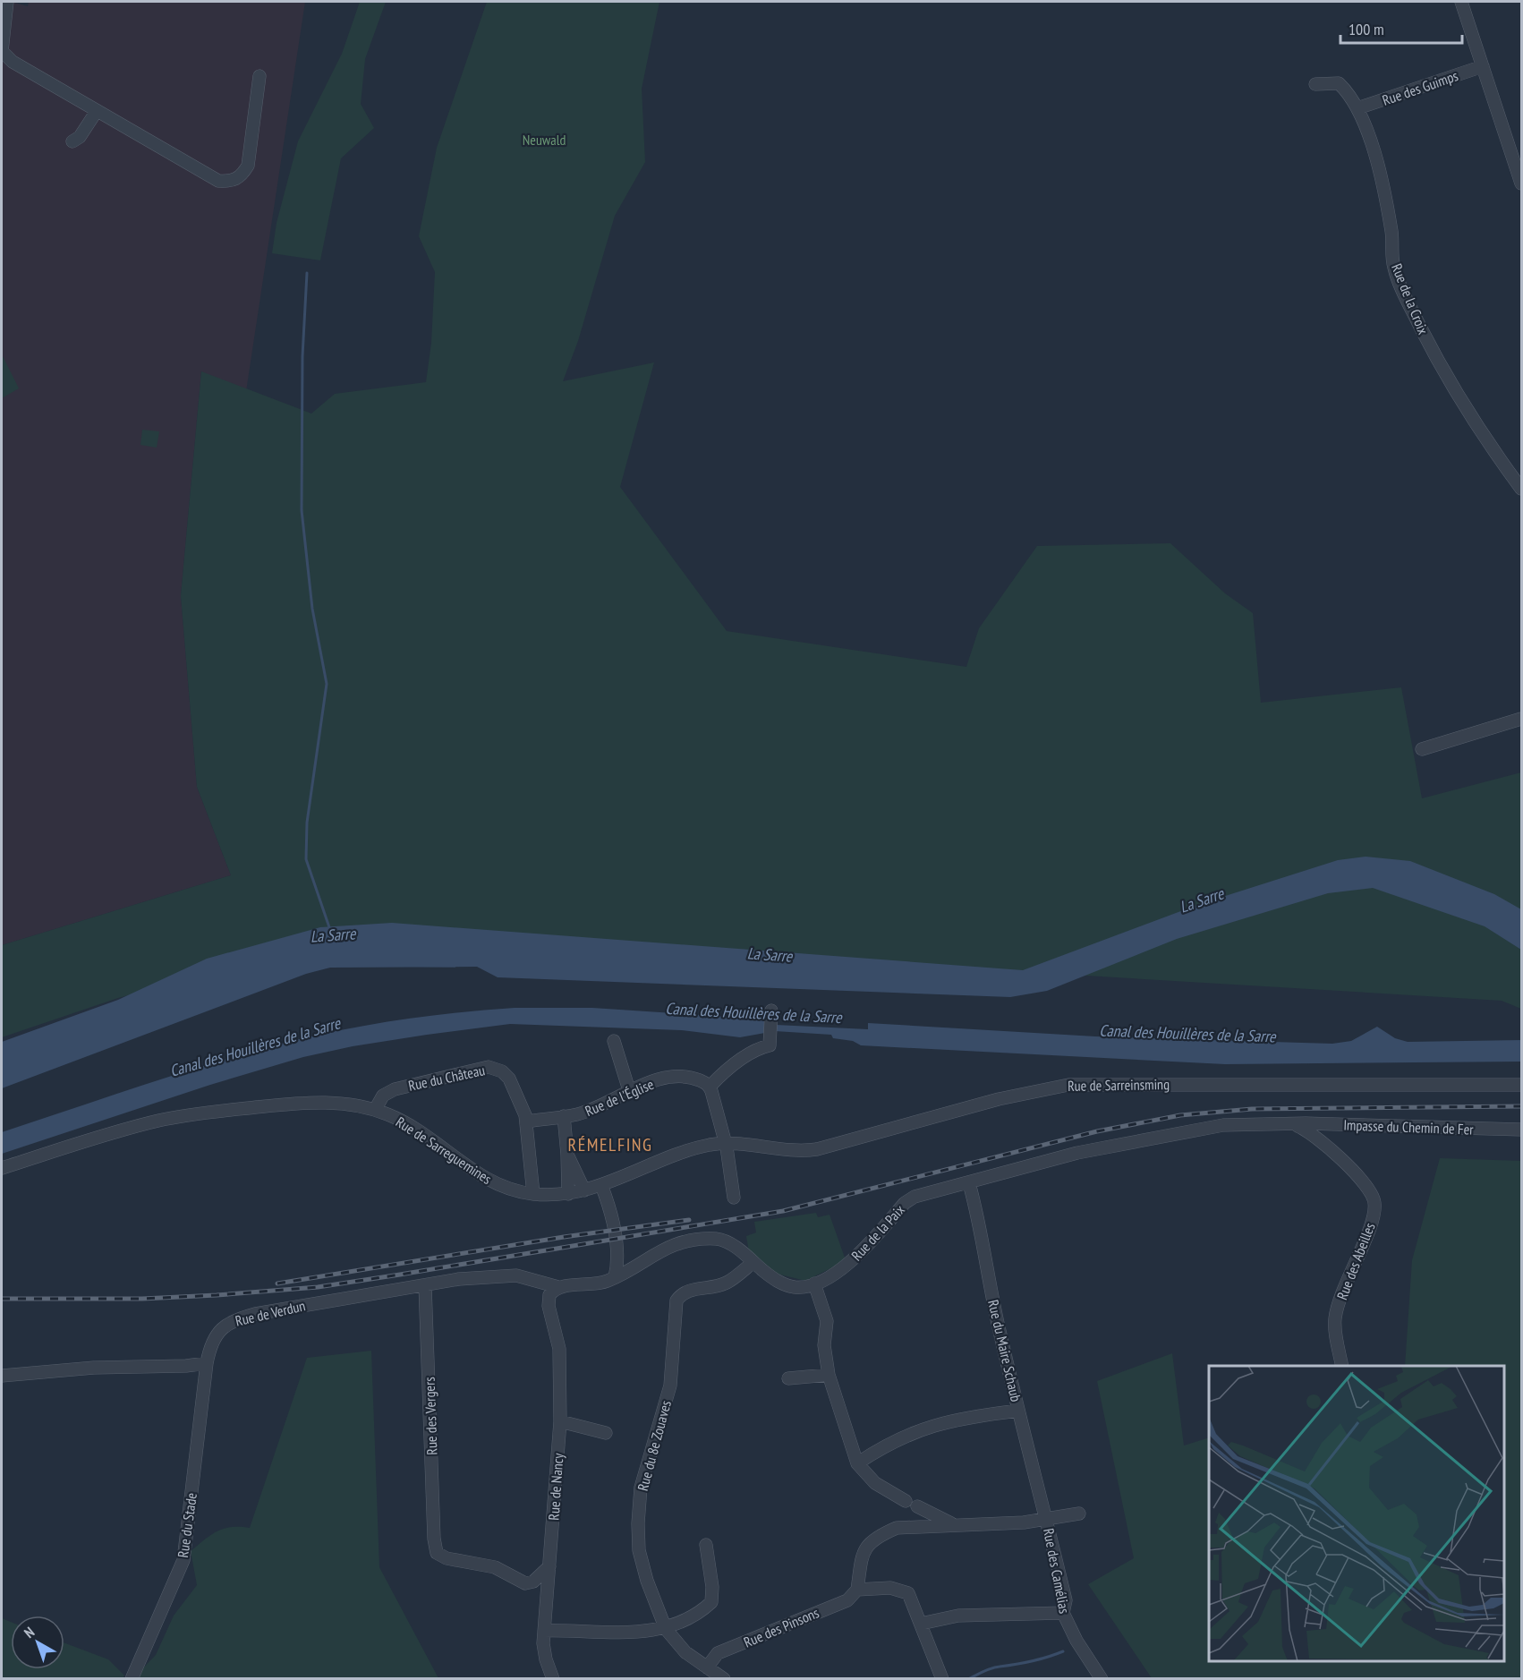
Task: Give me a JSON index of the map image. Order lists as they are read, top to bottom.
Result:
{
  "streets": {
    "street": [
      "Rue des Guimps",
      "Rue de la Croix",
      "Rue du Château",
      "Rue de Sarreinsming",
      "Rue de l'Église",
      "Impasse du Chemin de Fer",
      "Rue de Sarreguemines",
      "Rue de la Paix",
      "Rue des Abeilles",
      "Rue de Verdun",
      "Rue du Maire Schaub",
      "Rue des Vergers",
      "Rue du 8e Zouaves",
      "Rue de Nancy",
      "Rue du Stade",
      "Rue des Camélias",
      "Rue des Pinsons"
    ]
  },
  "crossings": [
    ["Rue des Guimps", "Rue de la Croix"],
    ["Rue du Château", "Rue de l'Église"],
    ["Rue du Château", "Rue de Sarreguemines"],
    ["Rue de Sarreinsming", "Rue de Sarreguemines"],
    ["Impasse du Chemin de Fer", "Rue de la Paix"],
    ["Impasse du Chemin de Fer", "Rue des Abeilles"],
    ["Rue de la Paix", "Rue des Abeilles"],
    ["Rue de la Paix", "Rue de Verdun"],
    ["Rue de la Paix", "Rue du Maire Schaub"],
    ["Rue de la Paix", "Rue du 8e Zouaves"],
    ["Rue de la Paix", "Rue de Nancy"],
    ["Rue de Verdun", "Rue des Vergers"],
    ["Rue de Verdun", "Rue de Nancy"],
    ["Rue de Verdun", "Rue du Stade"],
    ["Rue du Maire Schaub", "Rue des Camélias"],
    ["Rue des Vergers", "Rue de Nancy"],
    ["Rue du 8e Zouaves", "Rue des Pinsons"]
  ],
  "districts": ["RÉMELFING"],
  "water": ["La Sarre", "Canal des Houillères de la Sarre"],
  "parks": ["Neuwald"],
  "scale_bar": "100 m",
  "north": "top left"
}
